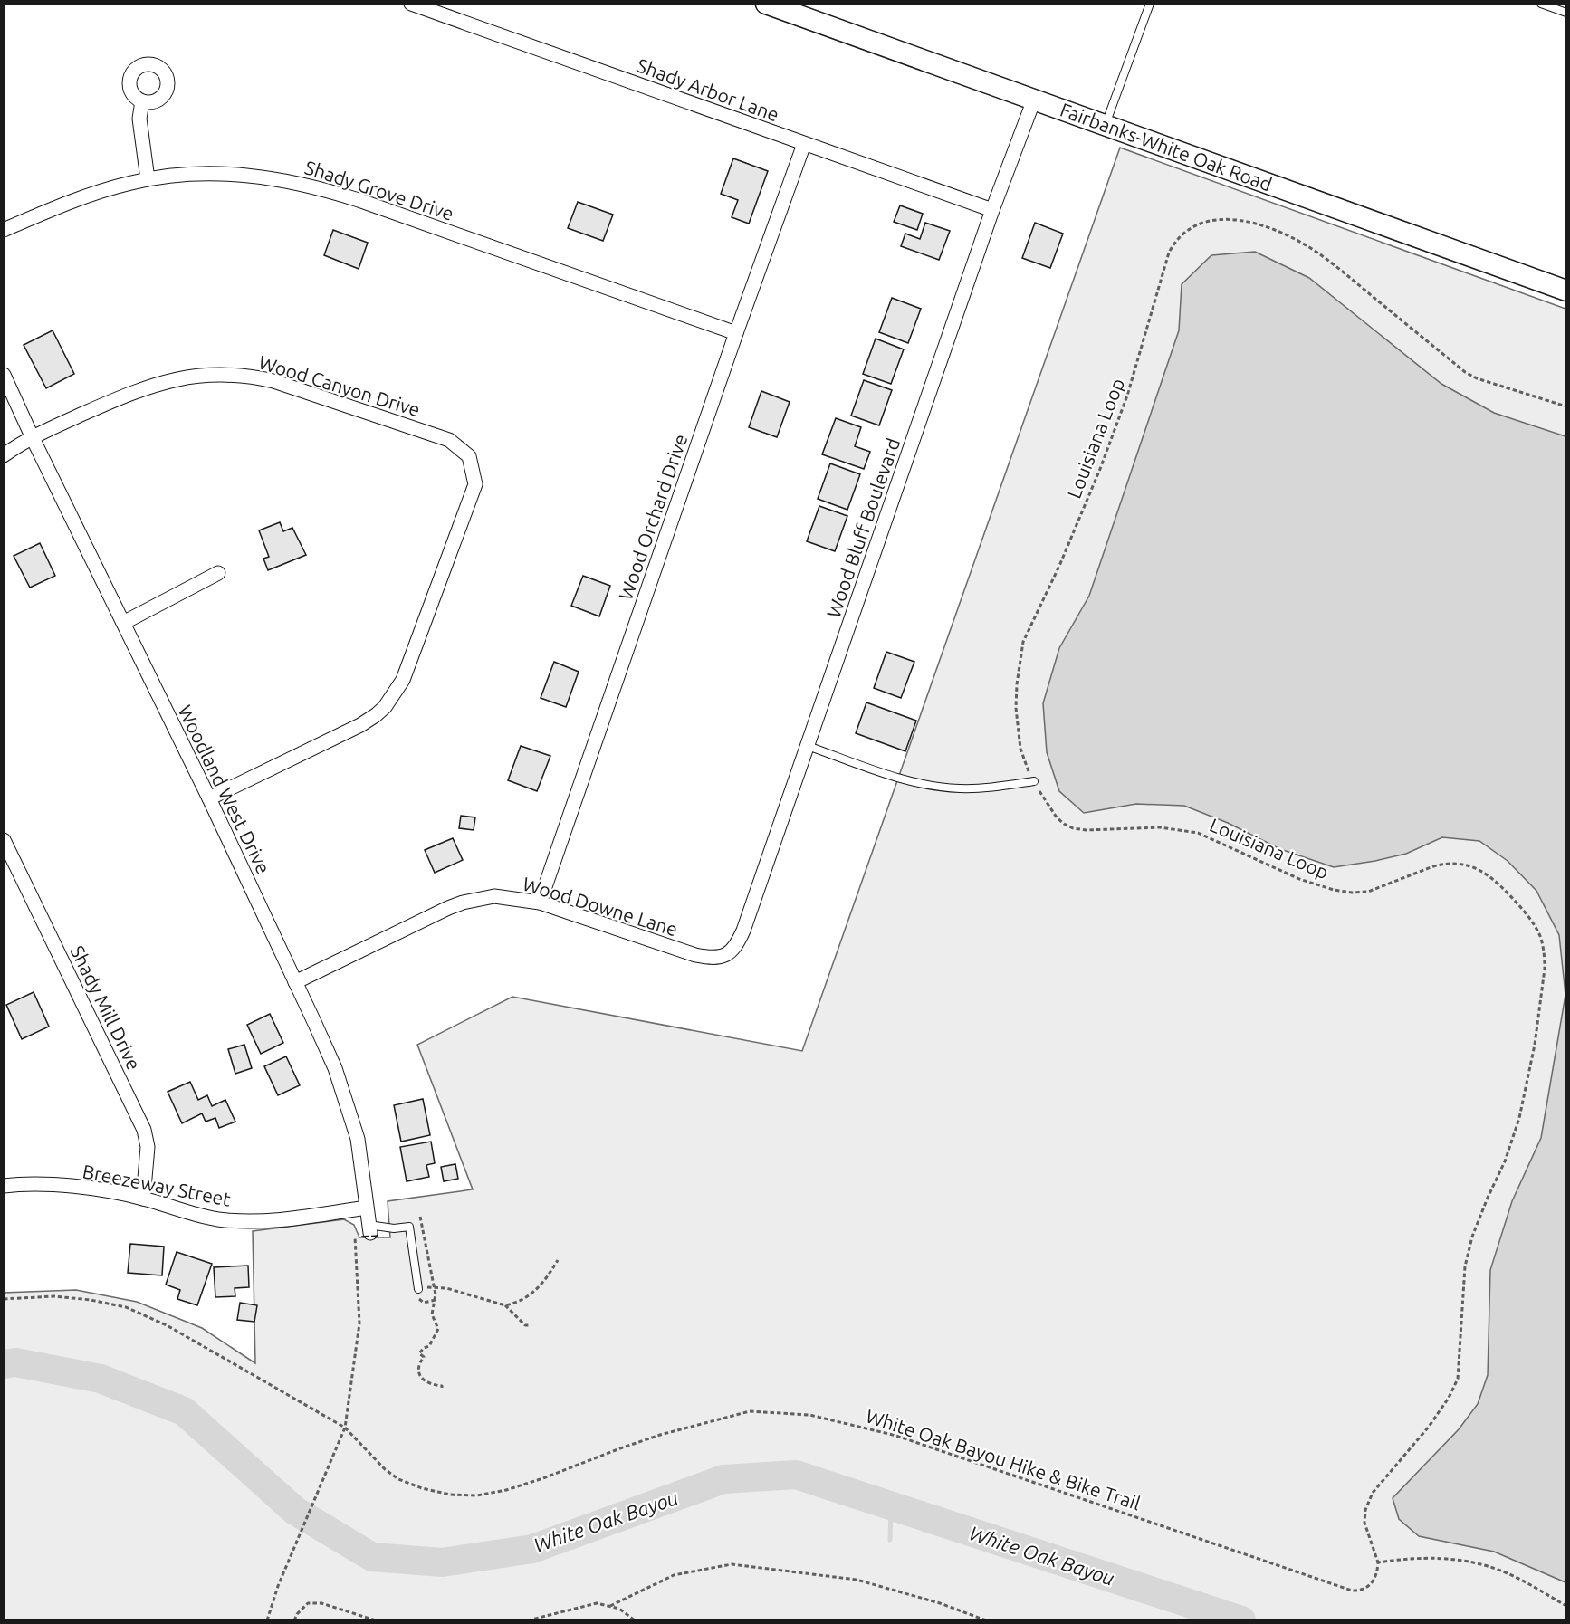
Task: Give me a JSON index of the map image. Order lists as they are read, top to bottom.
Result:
{
  "streets": {
    "street": [
      "Shady Arbor Lane",
      "Fairbanks-White Oak Road",
      "Shady Grove Drive",
      "Wood Canyon Drive",
      "Wood Orchard Drive",
      "Wood Bluff Boulevard",
      "Woodland West Drive",
      "Wood Downe Lane",
      "Shady Mill Drive",
      "Breezeway Street"
    ],
    "path": ["Louisiana Loop", "White Oak Bayou Hike & Bike Trail"]
  },
  "crossings": [
    ["Shady Arbor Lane", "Wood Orchard Drive"],
    ["Shady Arbor Lane", "Wood Bluff Boulevard"],
    ["Fairbanks-White Oak Road", "Wood Bluff Boulevard"],
    ["Shady Grove Drive", "Wood Orchard Drive"],
    ["Wood Canyon Drive", "Woodland West Drive"],
    ["Louisiana Loop", "White Oak Bayou Hike & Bike Trail"],
    ["Wood Orchard Drive", "Wood Downe Lane"],
    ["Wood Bluff Boulevard", "Wood Downe Lane"],
    ["Woodland West Drive", "Wood Downe Lane"],
    ["Woodland West Drive", "Breezeway Street"],
    ["Shady Mill Drive", "Breezeway Street"]
  ],
  "water": ["White Oak Bayou"]
}
